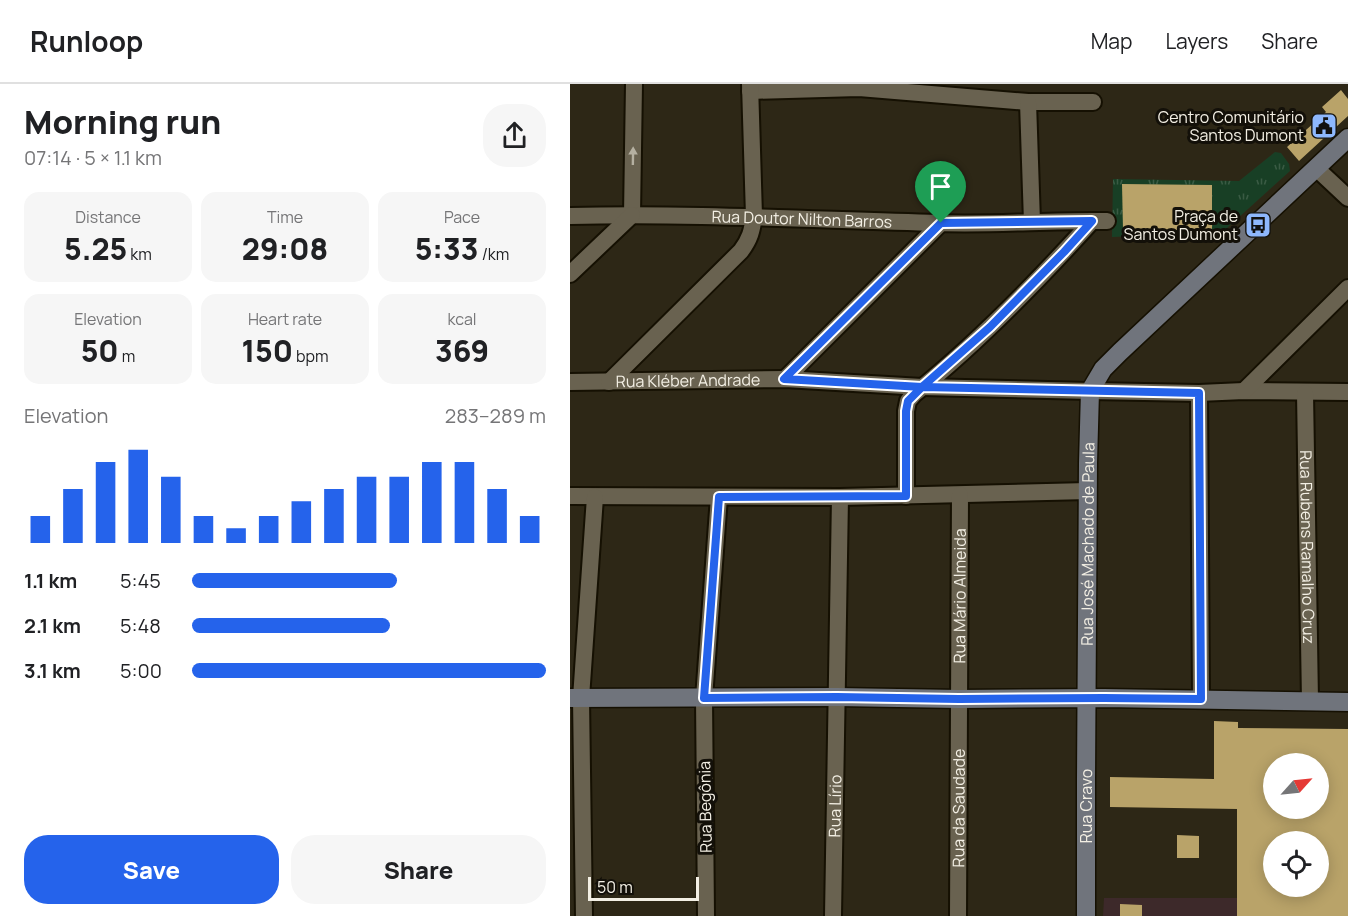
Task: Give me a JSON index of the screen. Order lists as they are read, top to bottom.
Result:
{
  "streets": {
    "street": [
      "Rua Doutor Nilton Barros",
      "Rua Kléber Andrade",
      "Rua José Machado de Paula",
      "Rua Rubens Ramalho Cruz",
      "Rua Mário Almeida",
      "Rua Lírio",
      "Rua Begônia",
      "Rua da Saudade",
      "Rua Cravo"
    ]
  },
  "crossings": [
    ["Rua Doutor Nilton Barros", "Rua Kléber Andrade"],
    ["Rua Kléber Andrade", "Rua José Machado de Paula"],
    ["Rua Kléber Andrade", "Rua Rubens Ramalho Cruz"],
    ["Rua José Machado de Paula", "Rua Cravo"],
    ["Rua Mário Almeida", "Rua da Saudade"]
  ],
  "places": {
    "public building": ["Centro Comunitário Santos Dumont"],
    "bus stop": ["Praça de Santos Dumont"]
  },
  "scale_bar": "50 m",
  "north": "top right",
  "page": {
    "header": "Runloop",
    "nav": ["Map", "Layers", "Share"],
    "heading": ["Morning run", "07:14 · 5 × 1.1 km"],
    "stats": [
      ["Distance", "5.25 km"],
      ["Time", "29:08"],
      ["Pace", "5:33 /km"],
      ["Elevation", "50 m"],
      ["Heart rate", "150 bpm"],
      ["kcal", "369"]
    ],
    "chart": ["Elevation", "283–289 m"],
    "list": [
      {
        "name": "1.1 km",
        "note": "5:45"
      },
      {
        "name": "2.1 km",
        "note": "5:48"
      },
      {
        "name": "3.1 km",
        "note": "5:00"
      }
    ],
    "buttons": ["Save", "Share"],
    "scale": "50 m"
  }
}
